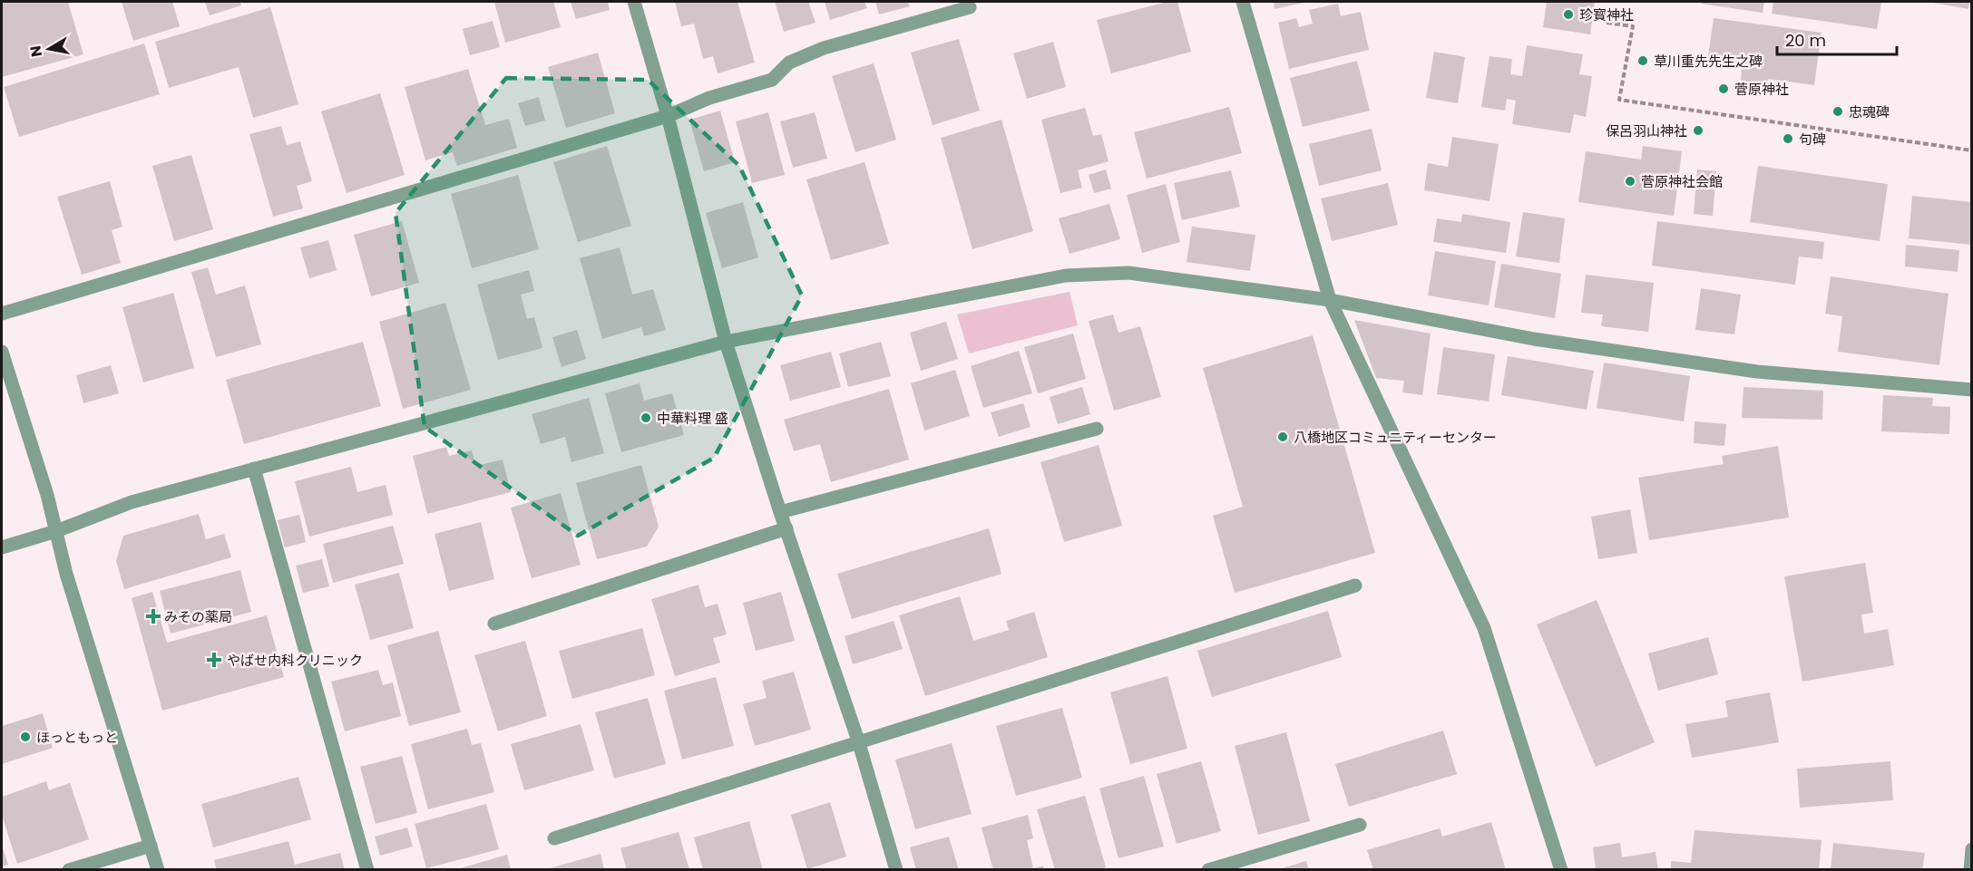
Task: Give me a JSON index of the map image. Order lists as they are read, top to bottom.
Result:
{
  "places": {
    "other": [
      "珍寳神社",
      "草川重先先生之碑",
      "菅原神社",
      "忠魂碑",
      "保呂羽山神社",
      "句碑",
      "菅原神社会館",
      "中華料理 盛",
      "八橋地区コミュニティーセンター",
      "ほっともっと"
    ],
    "health": ["みその薬局", "やばせ内科クリニック"]
  },
  "scale_bar": "20 m",
  "north": "left"
}
